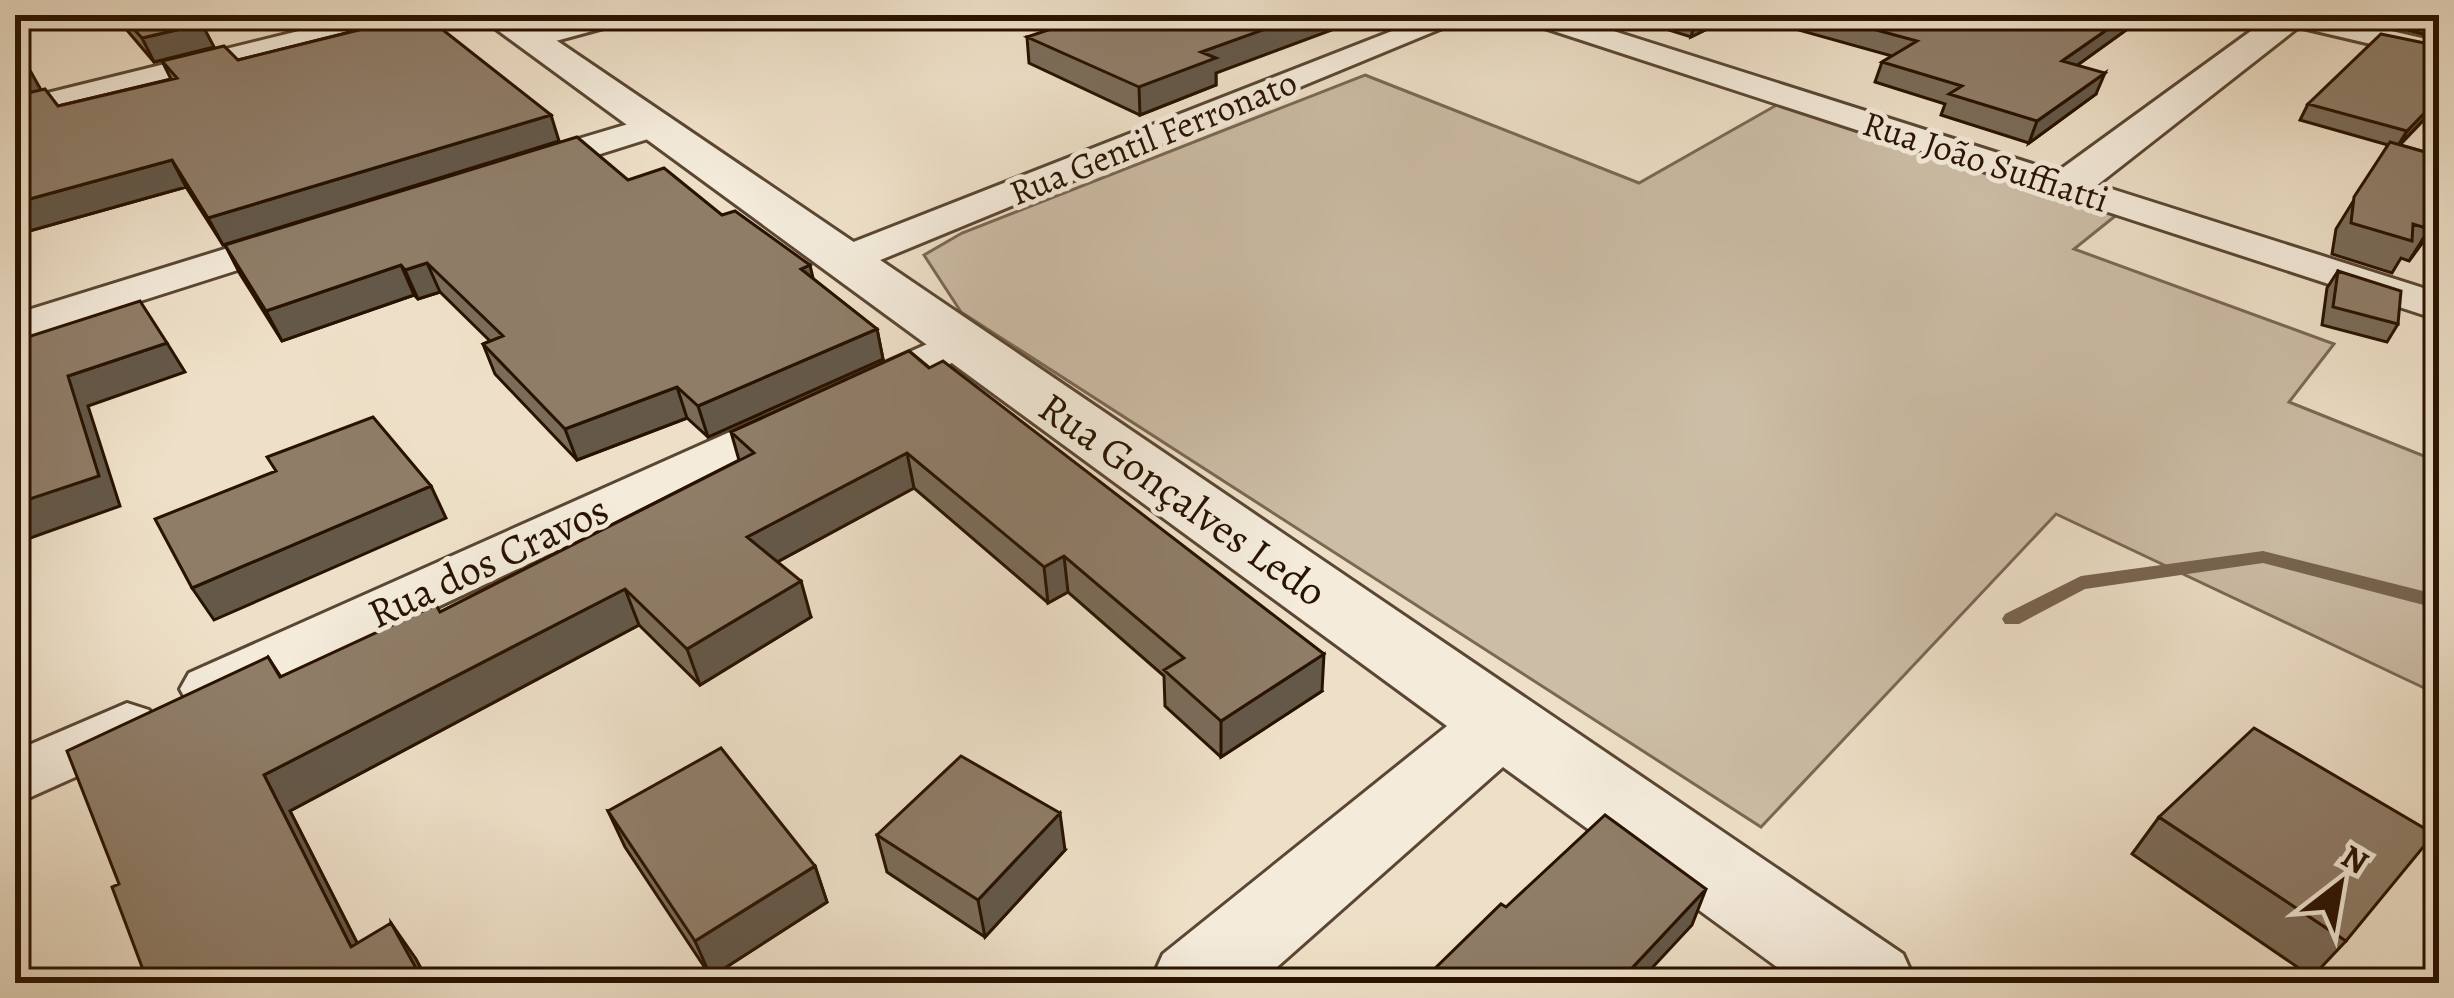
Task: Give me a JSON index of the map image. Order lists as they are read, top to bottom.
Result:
{
  "streets": {
    "street": [
      "Rua Gentil Ferronato",
      "Rua João Suffiatti",
      "Rua Gonçalves Ledo",
      "Rua dos Cravos"
    ]
  },
  "crossings": [
    ["Rua Gentil Ferronato", "Rua Gonçalves Ledo"],
    ["Rua Gonçalves Ledo", "Rua dos Cravos"]
  ],
  "north": "top right"
}
